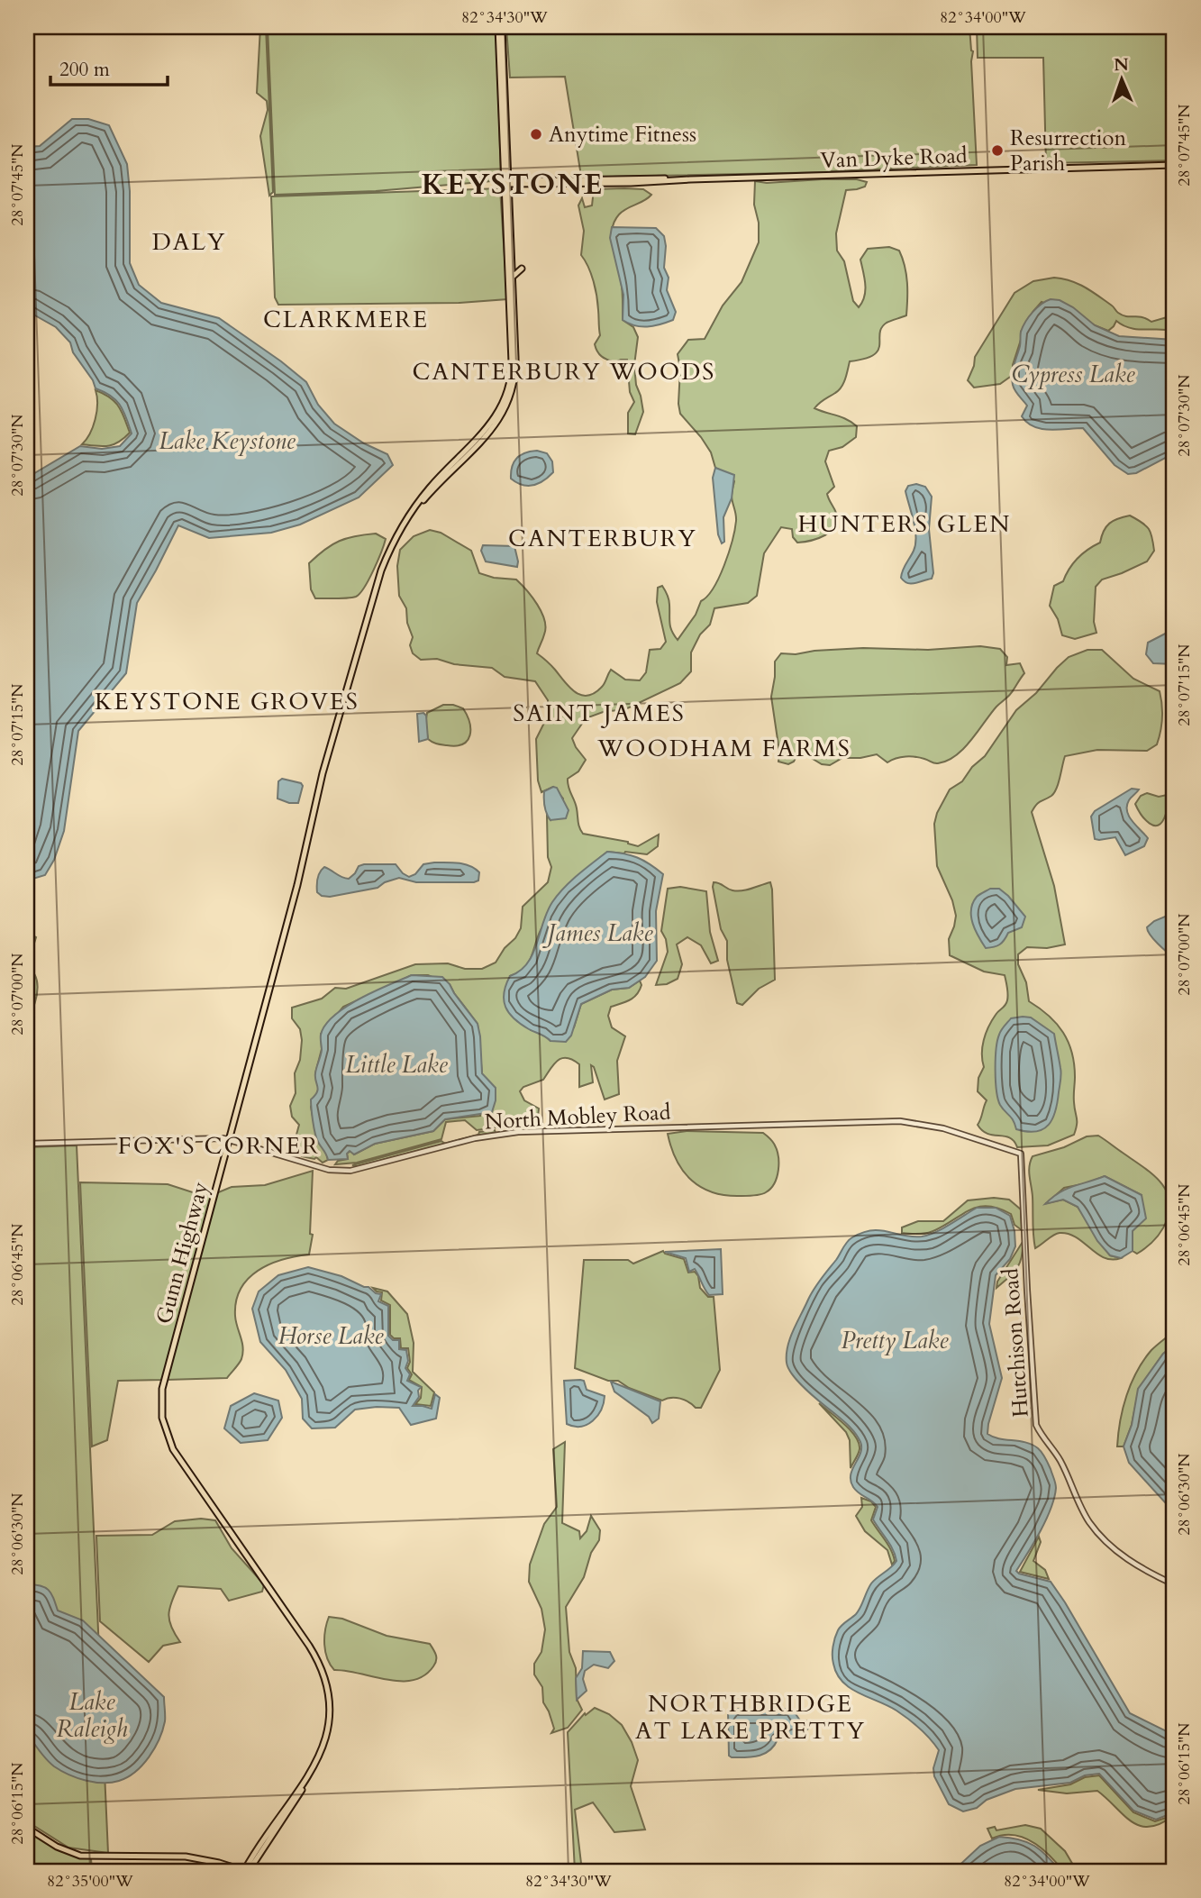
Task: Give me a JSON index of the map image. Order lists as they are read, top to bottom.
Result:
{
  "streets": {
    "main road": ["Van Dyke Road", "Gunn Highway"],
    "street": ["North Mobley Road", "Hutchison Road"]
  },
  "crossings": [
    ["Van Dyke Road", "Gunn Highway"],
    ["North Mobley Road", "Gunn Highway"],
    ["North Mobley Road", "Hutchison Road"]
  ],
  "districts": [
    "KEYSTONE",
    "DALY",
    "CLARKMERE",
    "CANTERBURY WOODS",
    "HUNTERS GLEN",
    "CANTERBURY",
    "KEYSTONE GROVES",
    "SAINT JAMES",
    "WOODHAM FARMS",
    "FOX'S CORNER",
    "NORTHBRIDGE AT LAKE PRETTY"
  ],
  "water": [
    "Cypress Lake",
    "Lake Keystone",
    "James Lake",
    "Little Lake",
    "Horse Lake",
    "Pretty Lake",
    "Lake Raleigh"
  ],
  "places": ["Anytime Fitness", "Resurrection Parish"],
  "scale_bar": "200 m",
  "north": "top",
  "coordinates": [
    "82°34'30\"W",
    "82°34'00\"W",
    "28°07'45\"N",
    "28°07'30\"N",
    "28°07'15\"N",
    "28°07'00\"N",
    "28°06'45\"N",
    "28°06'30\"N",
    "28°06'15\"N",
    "82°35'00\"W"
  ]
}
